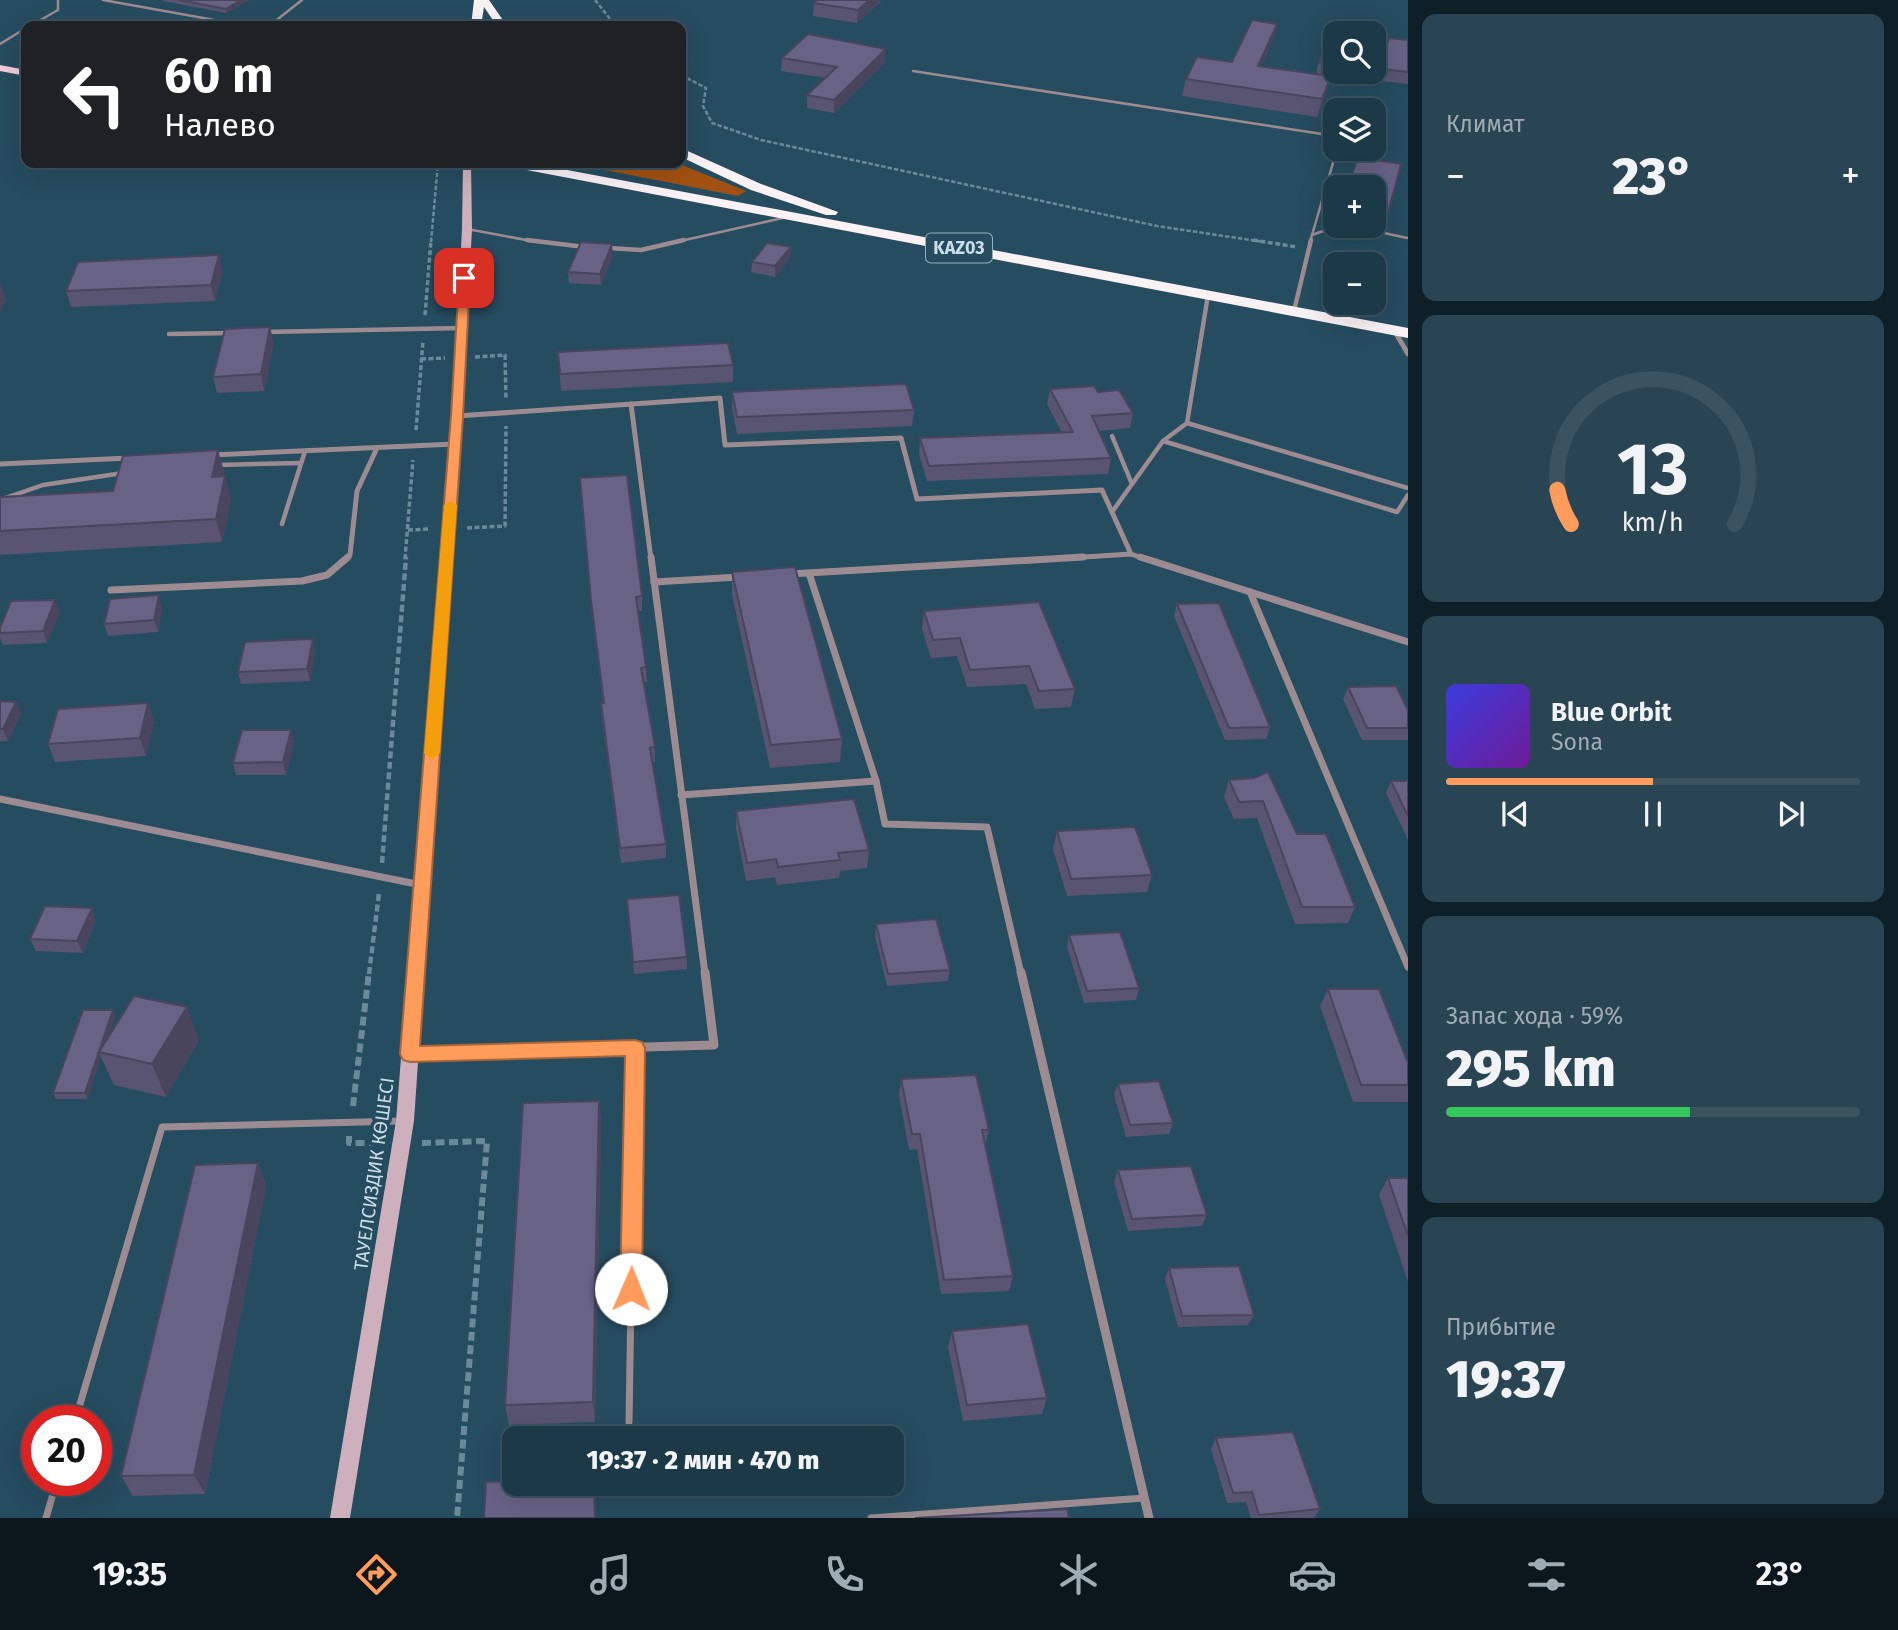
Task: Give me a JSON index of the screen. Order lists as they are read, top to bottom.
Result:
{
  "streets": {
    "highway": ["KАZ03"],
    "street": ["ТАУЕЛСИЗДИК КӨШЕСІ"]
  },
  "page": {
    "tile": [
      "Климат",
      ["Запас хода · 59%", "295 km"],
      ["Прибытие", "19:37"]
    ],
    "map_buttons": ["+", "−"],
    "turn": ["60 m", "Налево"],
    "heat": ["−", "23°", "+"],
    "song": ["Blue Orbit", "Sona"],
    "limit": "20",
    "trip": "19:37 · 2 мин · 470 m",
    "tabs": ["19:35", "23°"],
    "gauge": ["13", "km/h"]
  }
}
